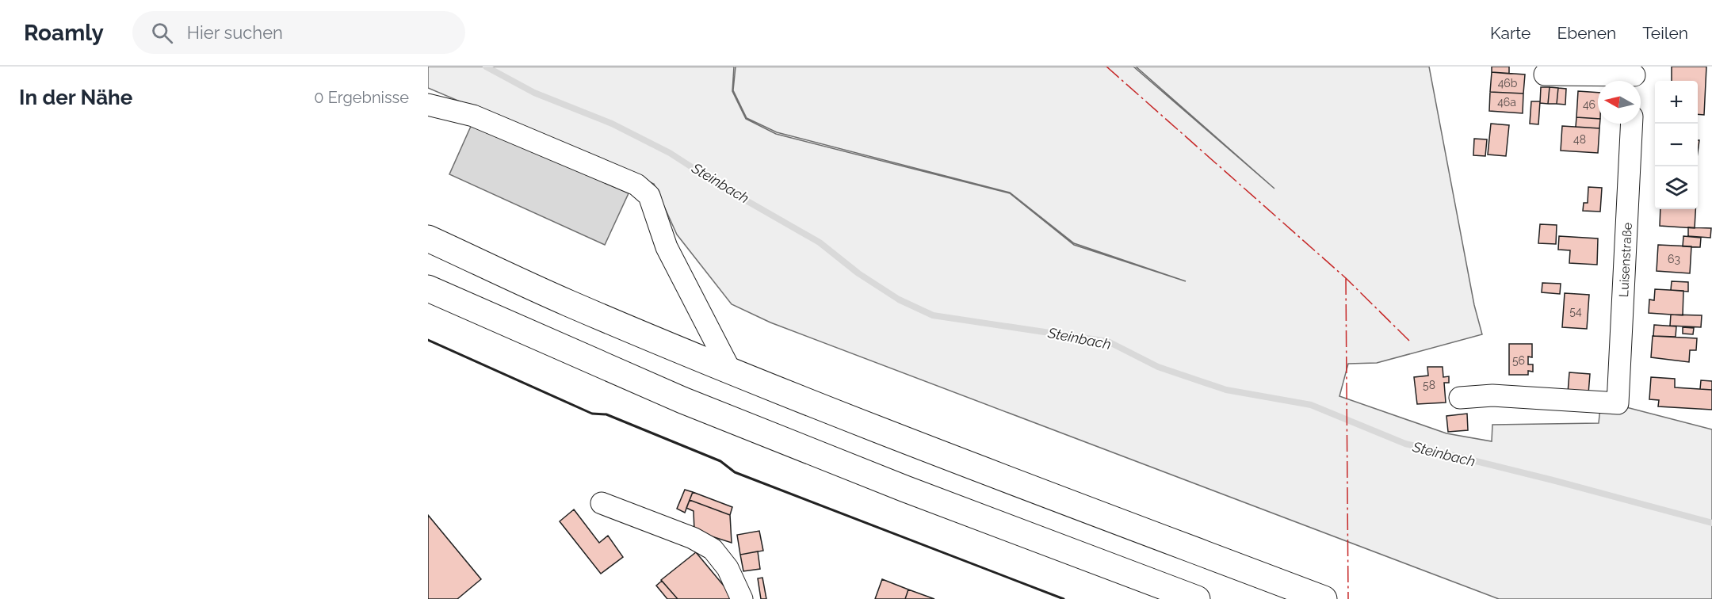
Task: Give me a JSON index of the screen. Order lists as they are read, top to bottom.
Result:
{
  "streets": {
    "street": ["Luisenstraße"]
  },
  "water": ["Steinbach"],
  "house_numbers": [
    "46b",
    "46a",
    "46",
    "48",
    "63",
    "54",
    "56",
    "58"
  ],
  "north": "left",
  "page": {
    "header": "Roamly",
    "search": "Hier suchen",
    "nav": ["Karte", "Ebenen", "Teilen"],
    "heading": ["In der Nähe", "0 Ergebnisse"],
    "map_buttons": ["+", "−"]
  }
}
